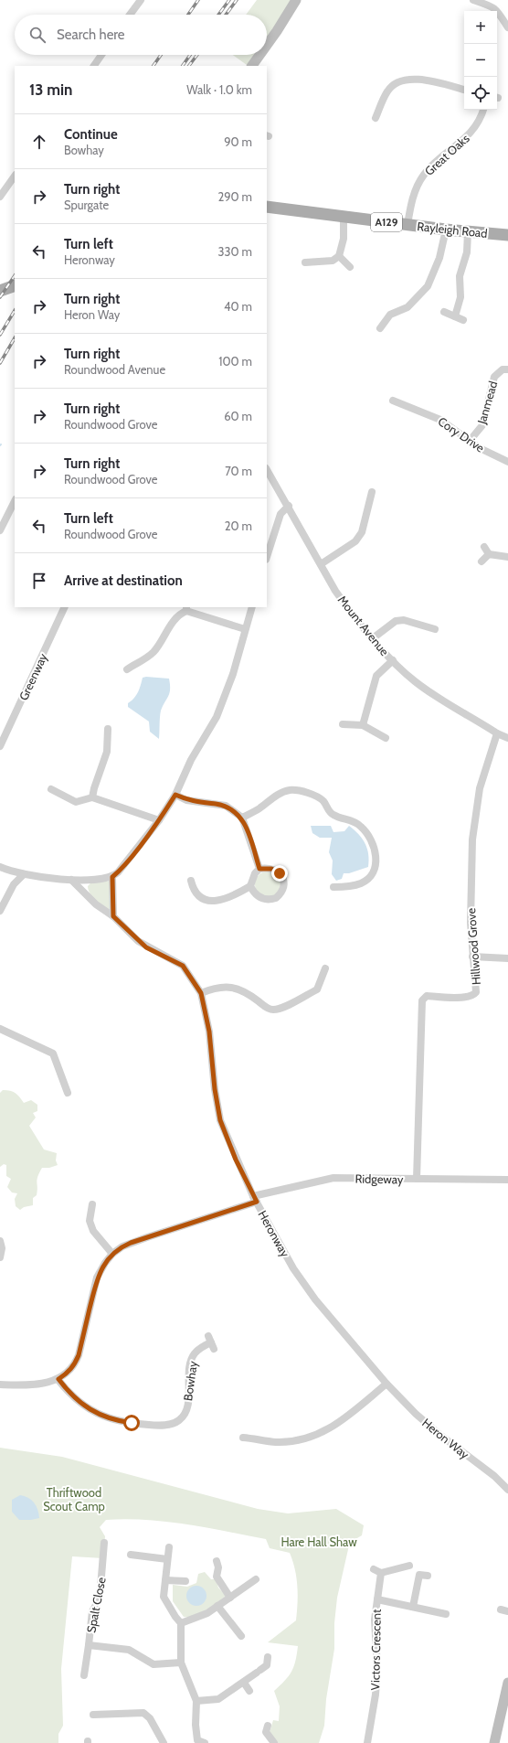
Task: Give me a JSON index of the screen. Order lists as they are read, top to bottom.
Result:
{
  "streets": {
    "main road": ["A129", "Rayleigh Road"],
    "street": [
      "Great Oaks",
      "Janmead",
      "Cory Drive",
      "Mount Avenue",
      "Greenway",
      "Hillwood Grove",
      "Ridgeway",
      "Heronway",
      "Bowhay",
      "Heron Way",
      "Spalt Close",
      "Victors Crescent"
    ]
  },
  "crossings": [
    ["Great Oaks", "Rayleigh Road"],
    ["Janmead", "Cory Drive"],
    ["Mount Avenue", "Hillwood Grove"],
    ["Hillwood Grove", "Ridgeway"],
    ["Ridgeway", "Heronway"],
    ["Heronway", "Heron Way"]
  ],
  "parks": ["Thriftwood Scout Camp", "Hare Hall Shaw"],
  "page": {
    "map_buttons": ["+", "−"],
    "search": "Search here",
    "heading": ["13 min", "Walk · 1.0 km"],
    "list": [
      ["Continue", "Bowhay", "90 m"],
      ["Turn right", "Spurgate", "290 m"],
      ["Turn left", "Heronway", "330 m"],
      ["Turn right", "Heron Way", "40 m"],
      ["Turn right", "Roundwood Avenue", "100 m"],
      ["Turn right", "Roundwood Grove", "60 m"],
      ["Turn right", "Roundwood Grove", "70 m"],
      ["Turn left", "Roundwood Grove", "20 m"],
      "Arrive at destination"
    ]
  }
}
